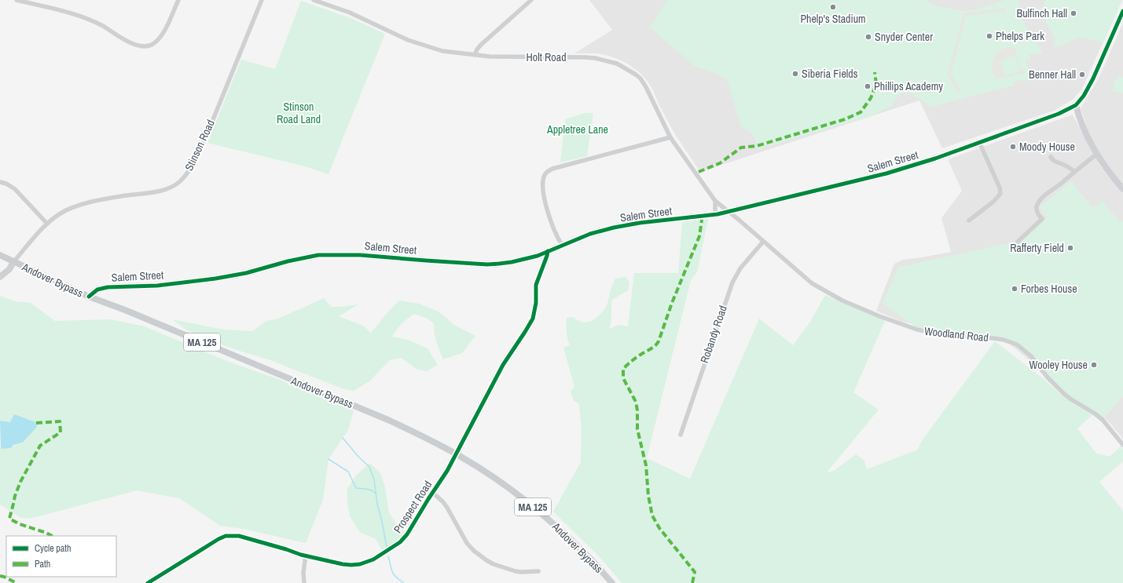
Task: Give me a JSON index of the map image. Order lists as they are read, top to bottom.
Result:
{
  "streets": {
    "main road": ["Andover Bypass", "MA 125"],
    "street": [
      "Holt Road",
      "Stinson Road",
      "Salem Street",
      "Robandy Road",
      "Woodland Road",
      "Prospect Road"
    ]
  },
  "crossings": [
    ["Holt Road", "Salem Street"],
    ["Holt Road", "Woodland Road"],
    ["Stinson Road", "Andover Bypass"],
    ["Salem Street", "Andover Bypass"],
    ["Salem Street", "Woodland Road"],
    ["Salem Street", "Prospect Road"],
    ["Andover Bypass", "Prospect Road"],
    ["Robandy Road", "Woodland Road"]
  ],
  "parks": ["Stinson Road Land", "Appletree Lane"],
  "places": [
    "Phelp's Stadium",
    "Bulfinch Hall",
    "Phelps Park",
    "Snyder Center",
    "Siberia Fields",
    "Benner Hall",
    "Phillips Academy",
    "Moody House",
    "Rafferty Field",
    "Forbes House",
    "Wooley House"
  ],
  "legend": ["Cycle path", "Path"]
}
